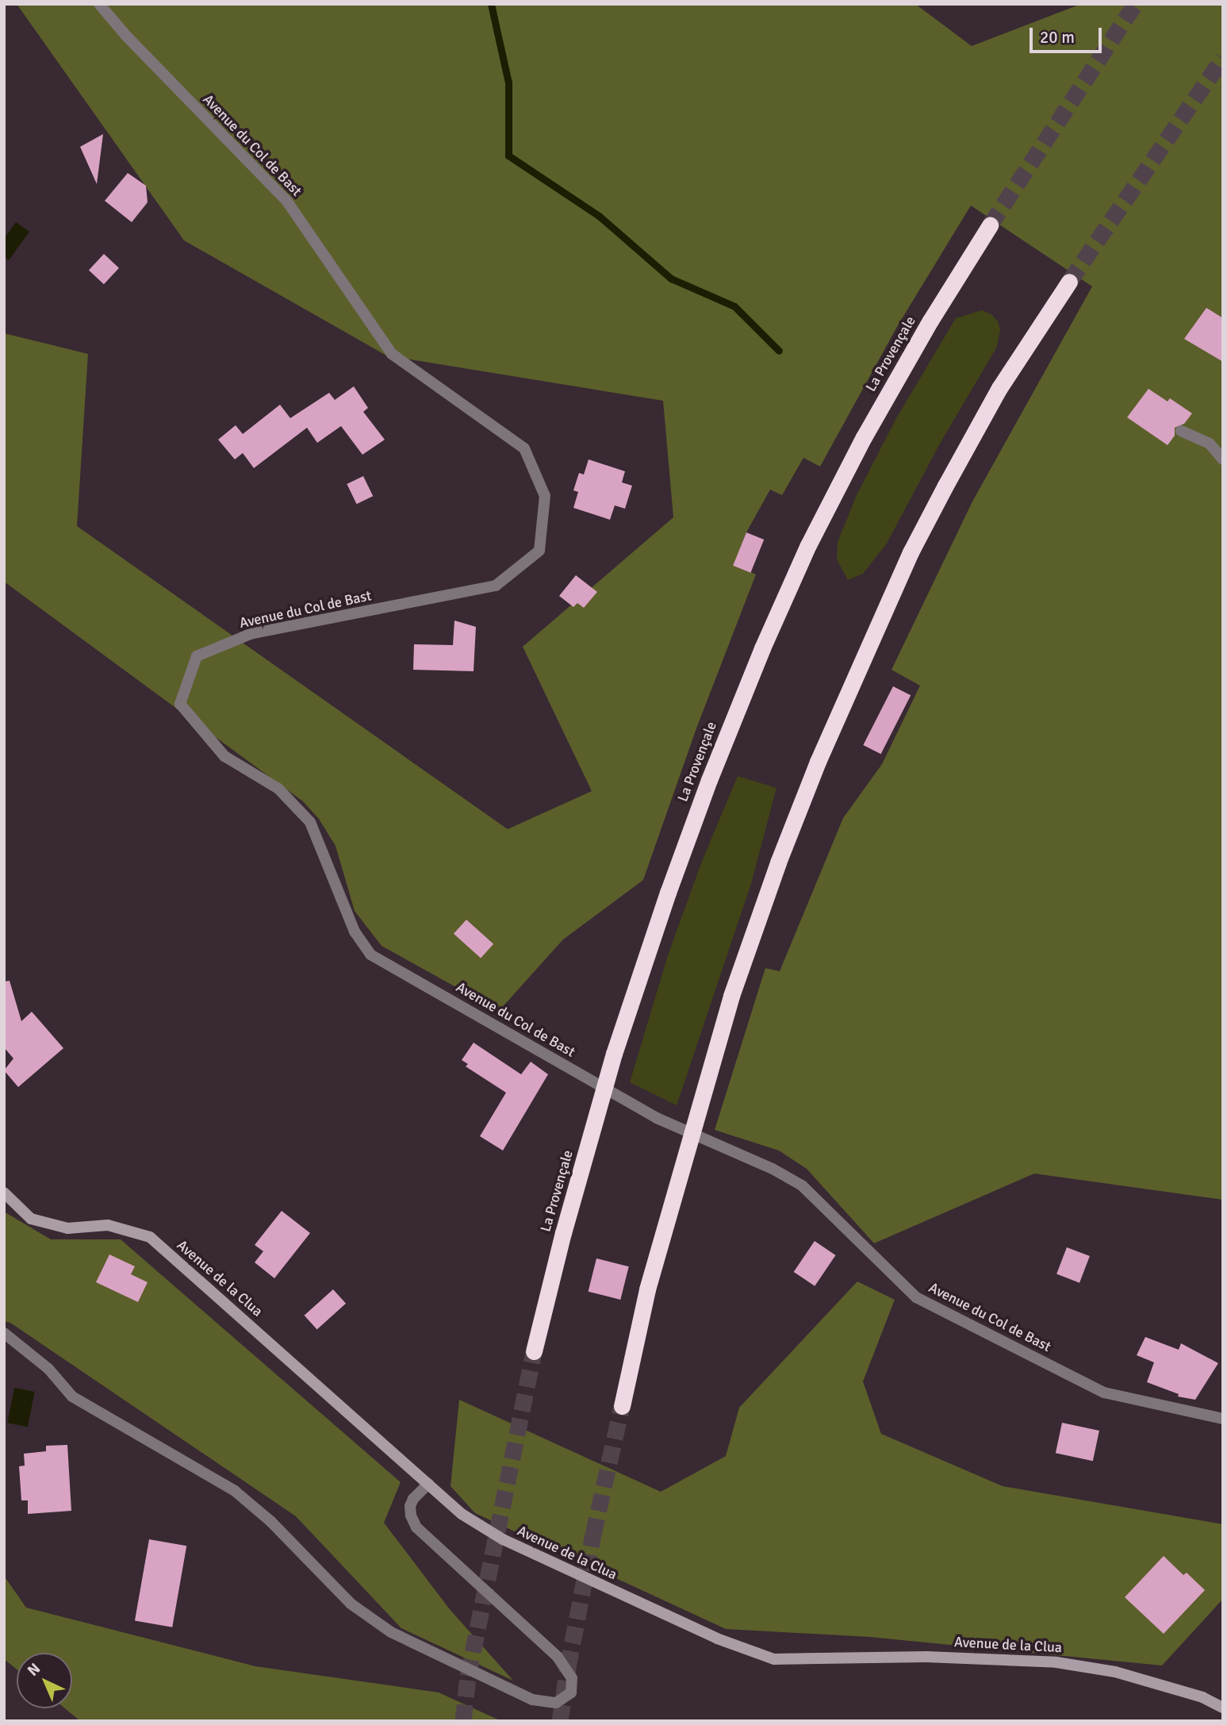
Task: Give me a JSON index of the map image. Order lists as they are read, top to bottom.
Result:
{
  "streets": {
    "highway": ["La Provençale"],
    "street": ["Avenue du Col de Bast", "Avenue de la Clua"]
  },
  "scale_bar": "20 m",
  "north": "top left"
}
